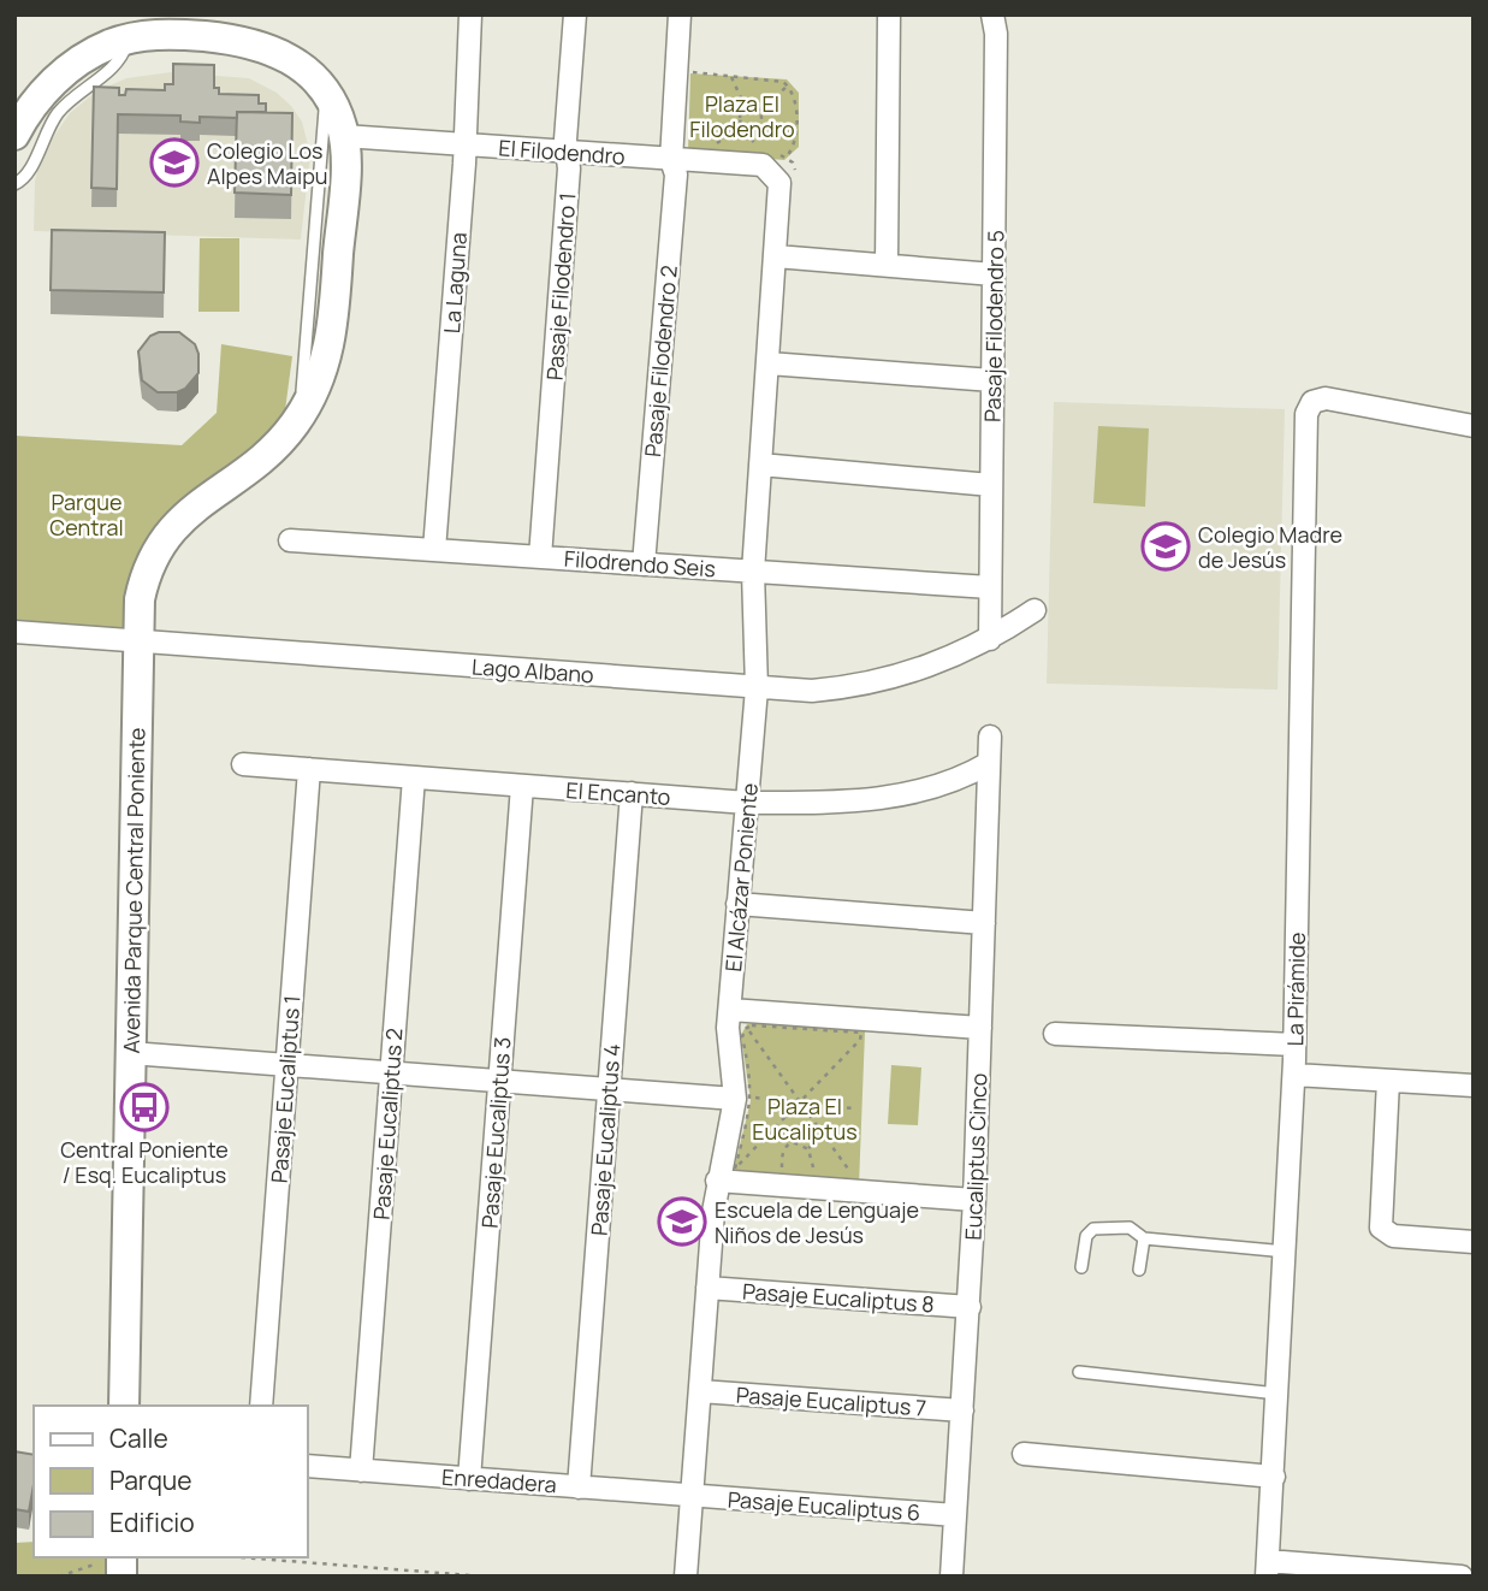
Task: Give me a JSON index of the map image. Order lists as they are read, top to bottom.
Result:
{
  "streets": {
    "street": [
      "El Filodendro",
      "La Laguna",
      "Pasaje Filodendro 1",
      "Pasaje Filodendro 5",
      "Pasaje Filodendro 2",
      "Filodrendo Seis",
      "Lago Albano",
      "El Encanto",
      "El Alcázar Poniente",
      "Avenida Parque Central Poniente",
      "La Pirámide",
      "Pasaje Eucaliptus 1",
      "Pasaje Eucaliptus 2",
      "Pasaje Eucaliptus 3",
      "Pasaje Eucaliptus 4",
      "Eucaliptus Cinco",
      "Pasaje Eucaliptus 8",
      "Pasaje Eucaliptus 7",
      "Enredadera",
      "Pasaje Eucaliptus 6"
    ]
  },
  "crossings": [
    ["El Filodendro", "La Laguna"],
    ["El Filodendro", "Pasaje Filodendro 1"],
    ["El Filodendro", "Pasaje Filodendro 2"],
    ["El Filodendro", "El Alcázar Poniente"],
    ["El Filodendro", "Avenida Parque Central Poniente"],
    ["La Laguna", "Filodrendo Seis"],
    ["Pasaje Filodendro 1", "Filodrendo Seis"],
    ["Pasaje Filodendro 5", "Filodrendo Seis"],
    ["Pasaje Filodendro 5", "Lago Albano"],
    ["Pasaje Filodendro 2", "Filodrendo Seis"],
    ["Filodrendo Seis", "El Alcázar Poniente"],
    ["Lago Albano", "El Alcázar Poniente"],
    ["Lago Albano", "Avenida Parque Central Poniente"],
    ["El Encanto", "El Alcázar Poniente"],
    ["El Encanto", "Pasaje Eucaliptus 1"],
    ["El Encanto", "Pasaje Eucaliptus 2"],
    ["El Encanto", "Pasaje Eucaliptus 3"],
    ["El Encanto", "Pasaje Eucaliptus 4"],
    ["El Encanto", "Eucaliptus Cinco"],
    ["El Alcázar Poniente", "Pasaje Eucaliptus 8"],
    ["El Alcázar Poniente", "Pasaje Eucaliptus 7"],
    ["El Alcázar Poniente", "Enredadera"],
    ["El Alcázar Poniente", "Pasaje Eucaliptus 6"],
    ["Pasaje Eucaliptus 2", "Enredadera"],
    ["Pasaje Eucaliptus 3", "Enredadera"],
    ["Pasaje Eucaliptus 4", "Enredadera"],
    ["Eucaliptus Cinco", "Pasaje Eucaliptus 8"],
    ["Eucaliptus Cinco", "Pasaje Eucaliptus 7"],
    ["Eucaliptus Cinco", "Pasaje Eucaliptus 6"],
    ["Enredadera", "Pasaje Eucaliptus 6"]
  ],
  "parks": ["Plaza El Filodendro", "Parque Central", "Plaza El Eucaliptus"],
  "places": {
    "school or university": ["Colegio Los Alpes Maipu", "Colegio Madre de Jesús", "Escuela de Lenguaje Niños de Jesús"],
    "bus stop": ["Central Poniente / Esq. Eucaliptus"]
  },
  "legend": ["Calle", "Parque", "Edificio"]
}
